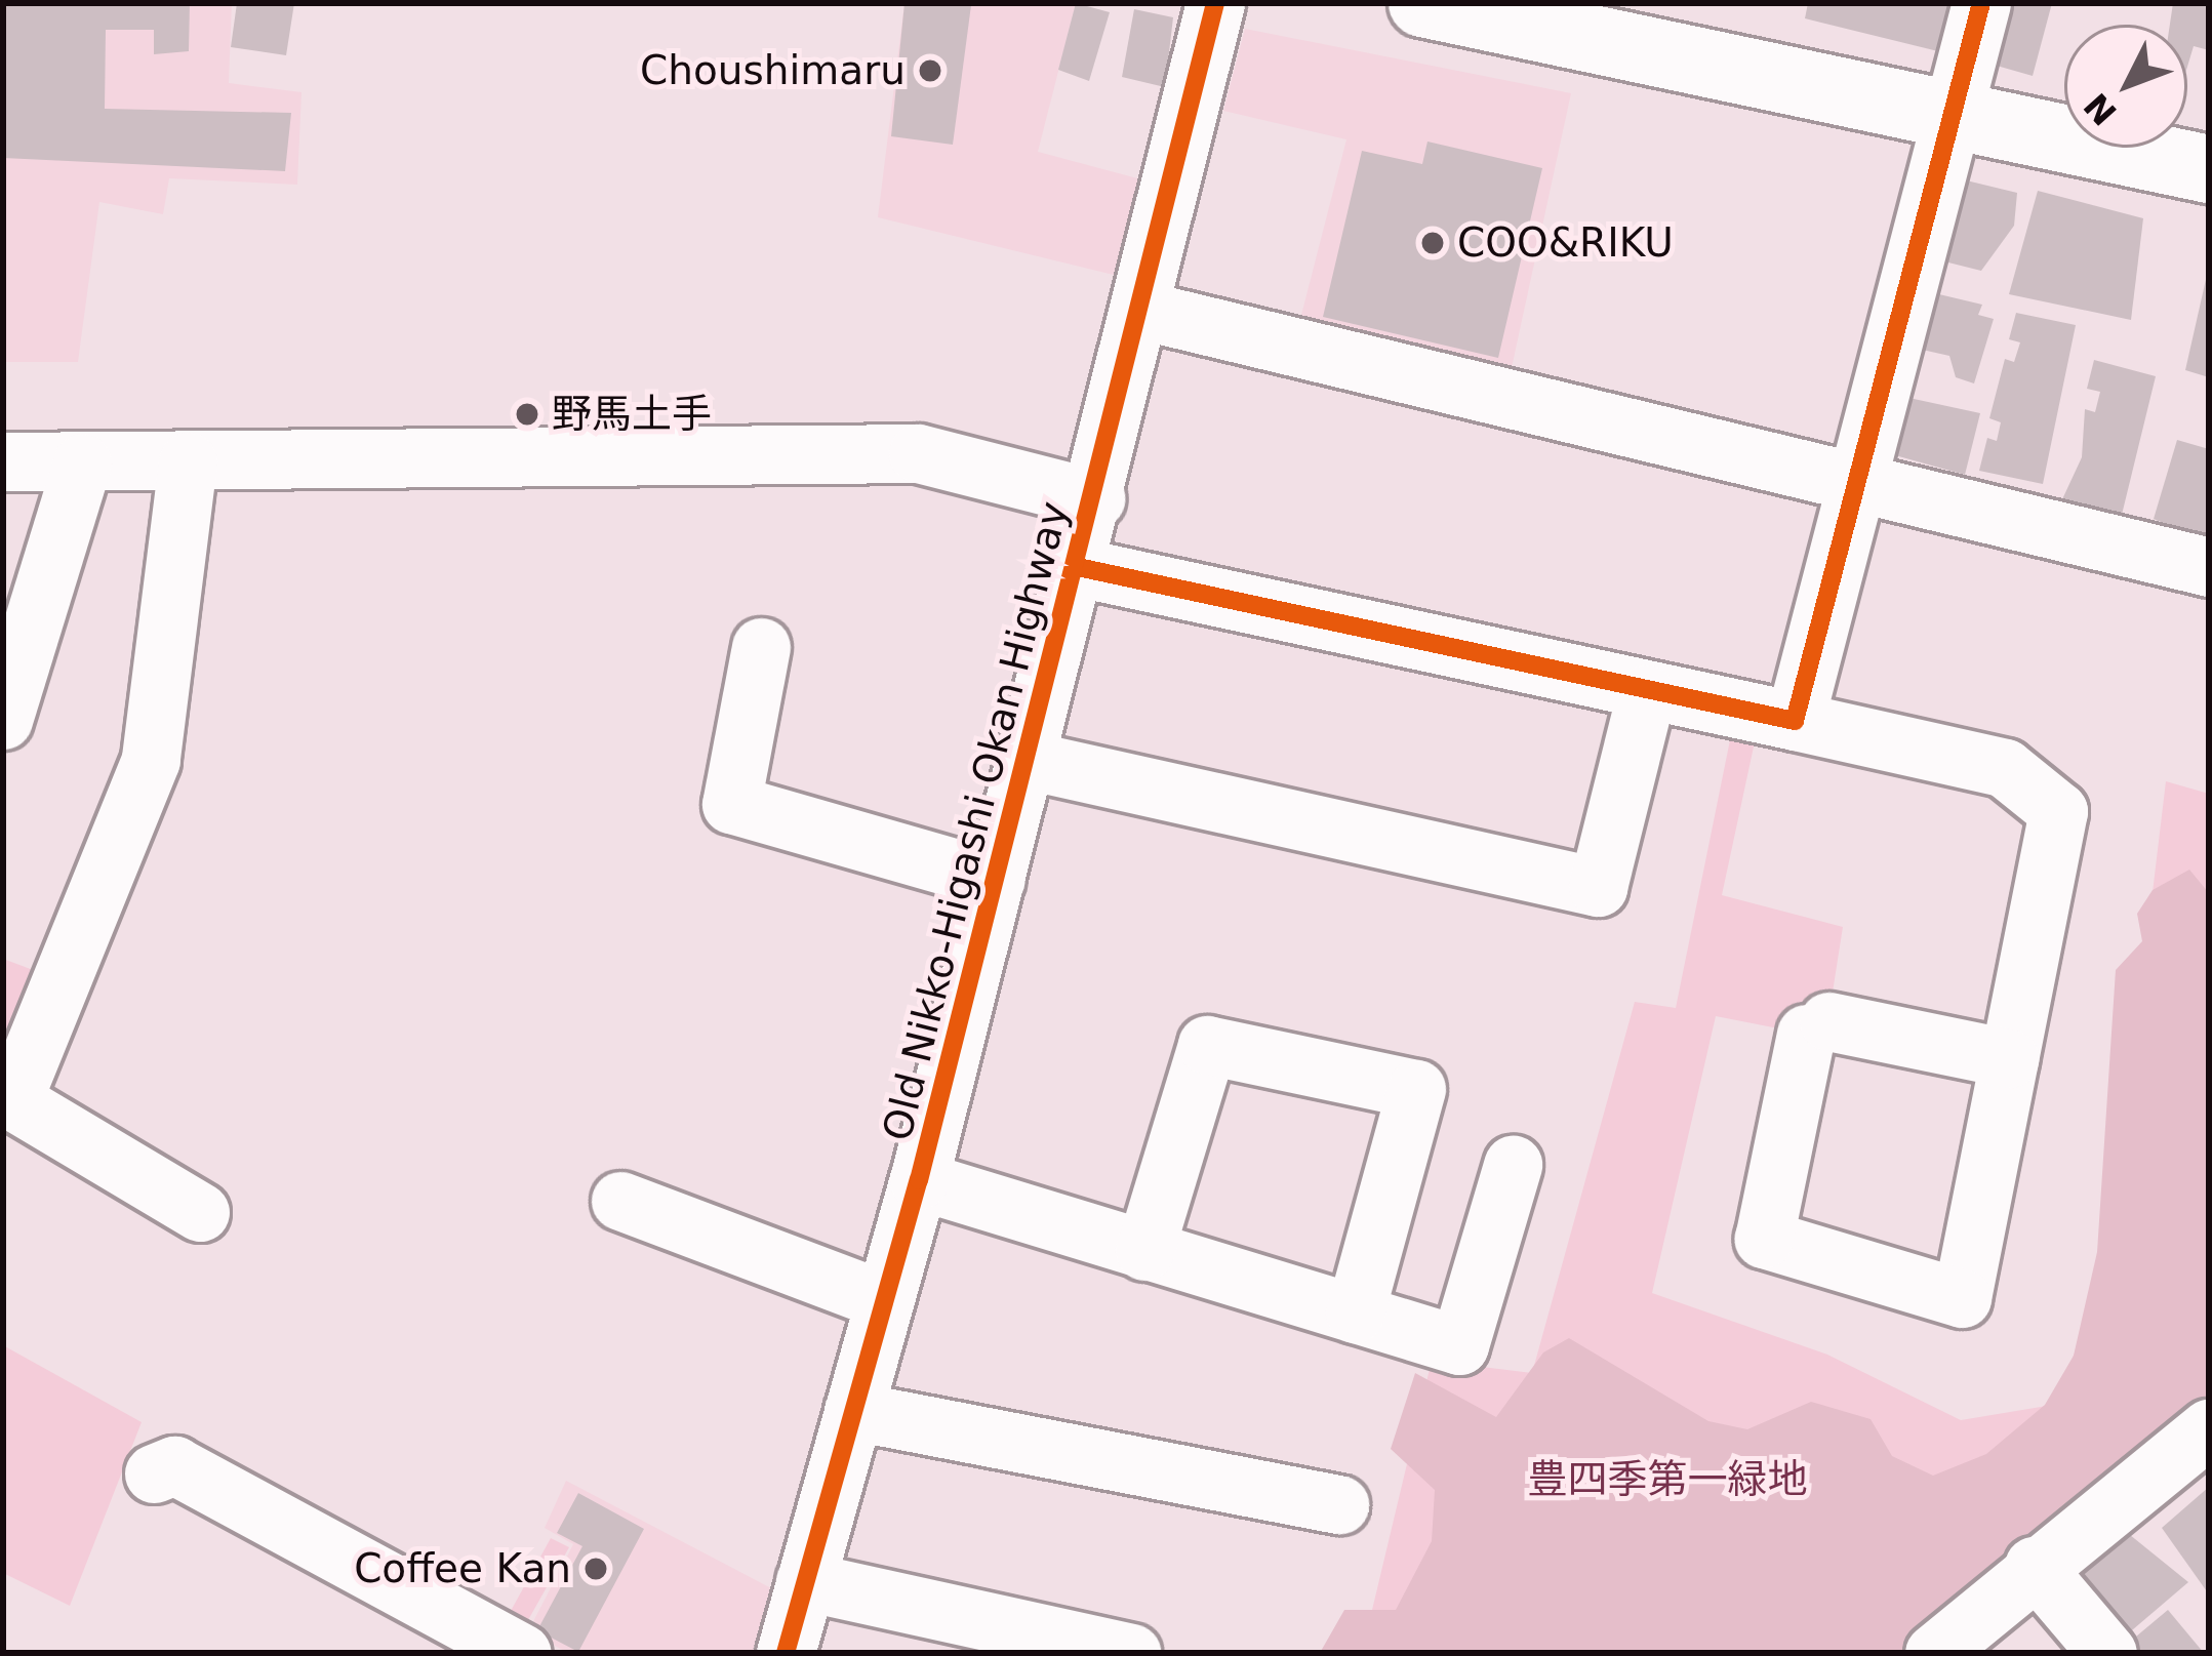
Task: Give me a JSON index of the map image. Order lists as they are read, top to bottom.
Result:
{
  "streets": {
    "street": ["Old Nikko-Higashi Okan Highway"]
  },
  "parks": ["豊四季第一緑地"],
  "places": [
    "Choushimaru",
    "COO&RIKU",
    "野馬土手",
    "Coffee Kan"
  ],
  "north": "bottom left"
}
